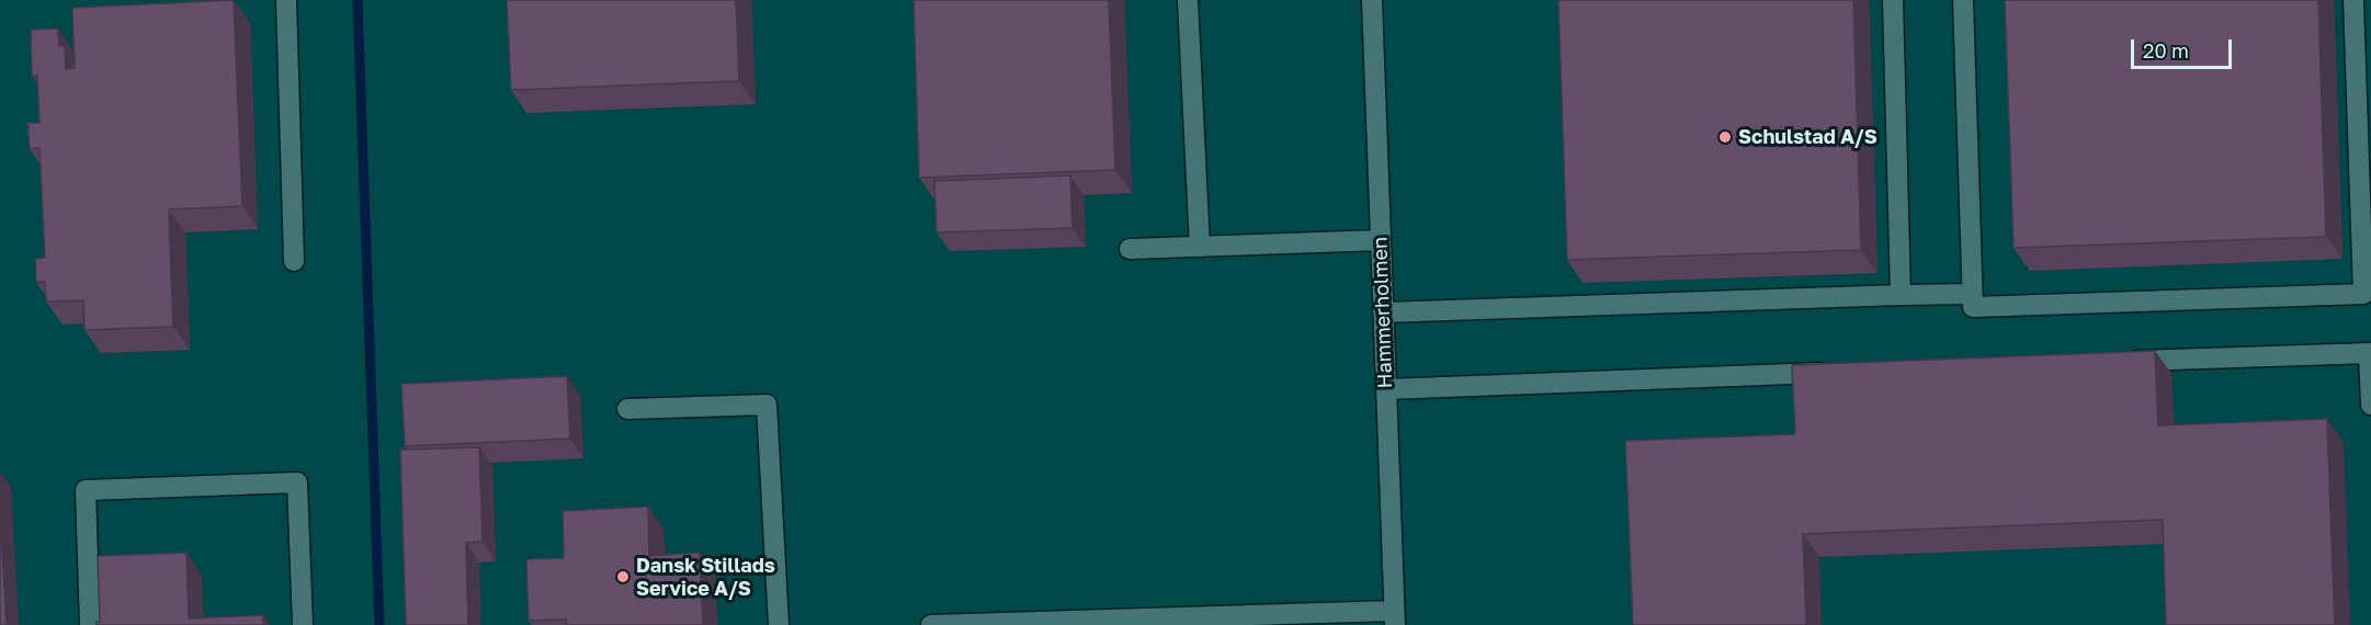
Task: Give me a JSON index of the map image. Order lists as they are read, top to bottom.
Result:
{
  "streets": {
    "street": ["Hammerholmen"]
  },
  "places": ["Schulstad A/S", "Dansk Stillads Service A/S"],
  "scale_bar": "20 m"
}
